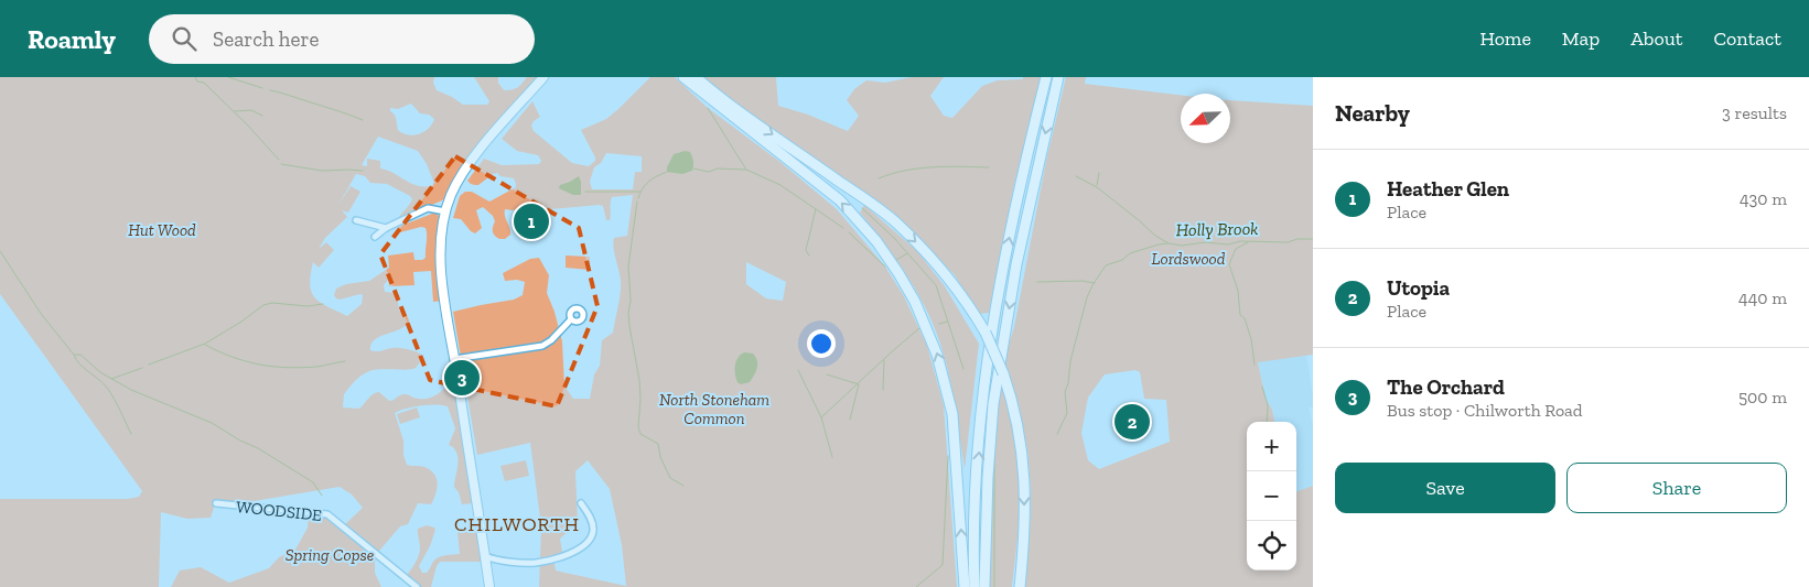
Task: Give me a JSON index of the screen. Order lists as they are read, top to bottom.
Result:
{
  "streets": {
    "street": ["WOODSIDE"]
  },
  "districts": ["CHILWORTH"],
  "water": ["Holly Brook"],
  "parks": [
    "Hut Wood",
    "Lordswood",
    "North Stoneham Common",
    "Spring Copse"
  ],
  "north": "bottom left",
  "page": {
    "header": "Roamly",
    "search": "Search here",
    "nav": [
      "Home",
      "Map",
      "About",
      "Contact"
    ],
    "heading": ["Nearby", "3 results"],
    "list": [
      {
        "mark": "1",
        "name": "Heather Glen",
        "note": "Place",
        "value": "430 m"
      },
      {
        "mark": "2",
        "name": "Utopia",
        "note": "Place",
        "value": "440 m"
      },
      {
        "mark": "3",
        "name": "The Orchard",
        "note": "Bus stop · Chilworth Road",
        "value": "500 m"
      }
    ],
    "pins": ["1", "3", "2"],
    "map_buttons": ["+", "−"],
    "buttons": ["Save", "Share"]
  }
}
